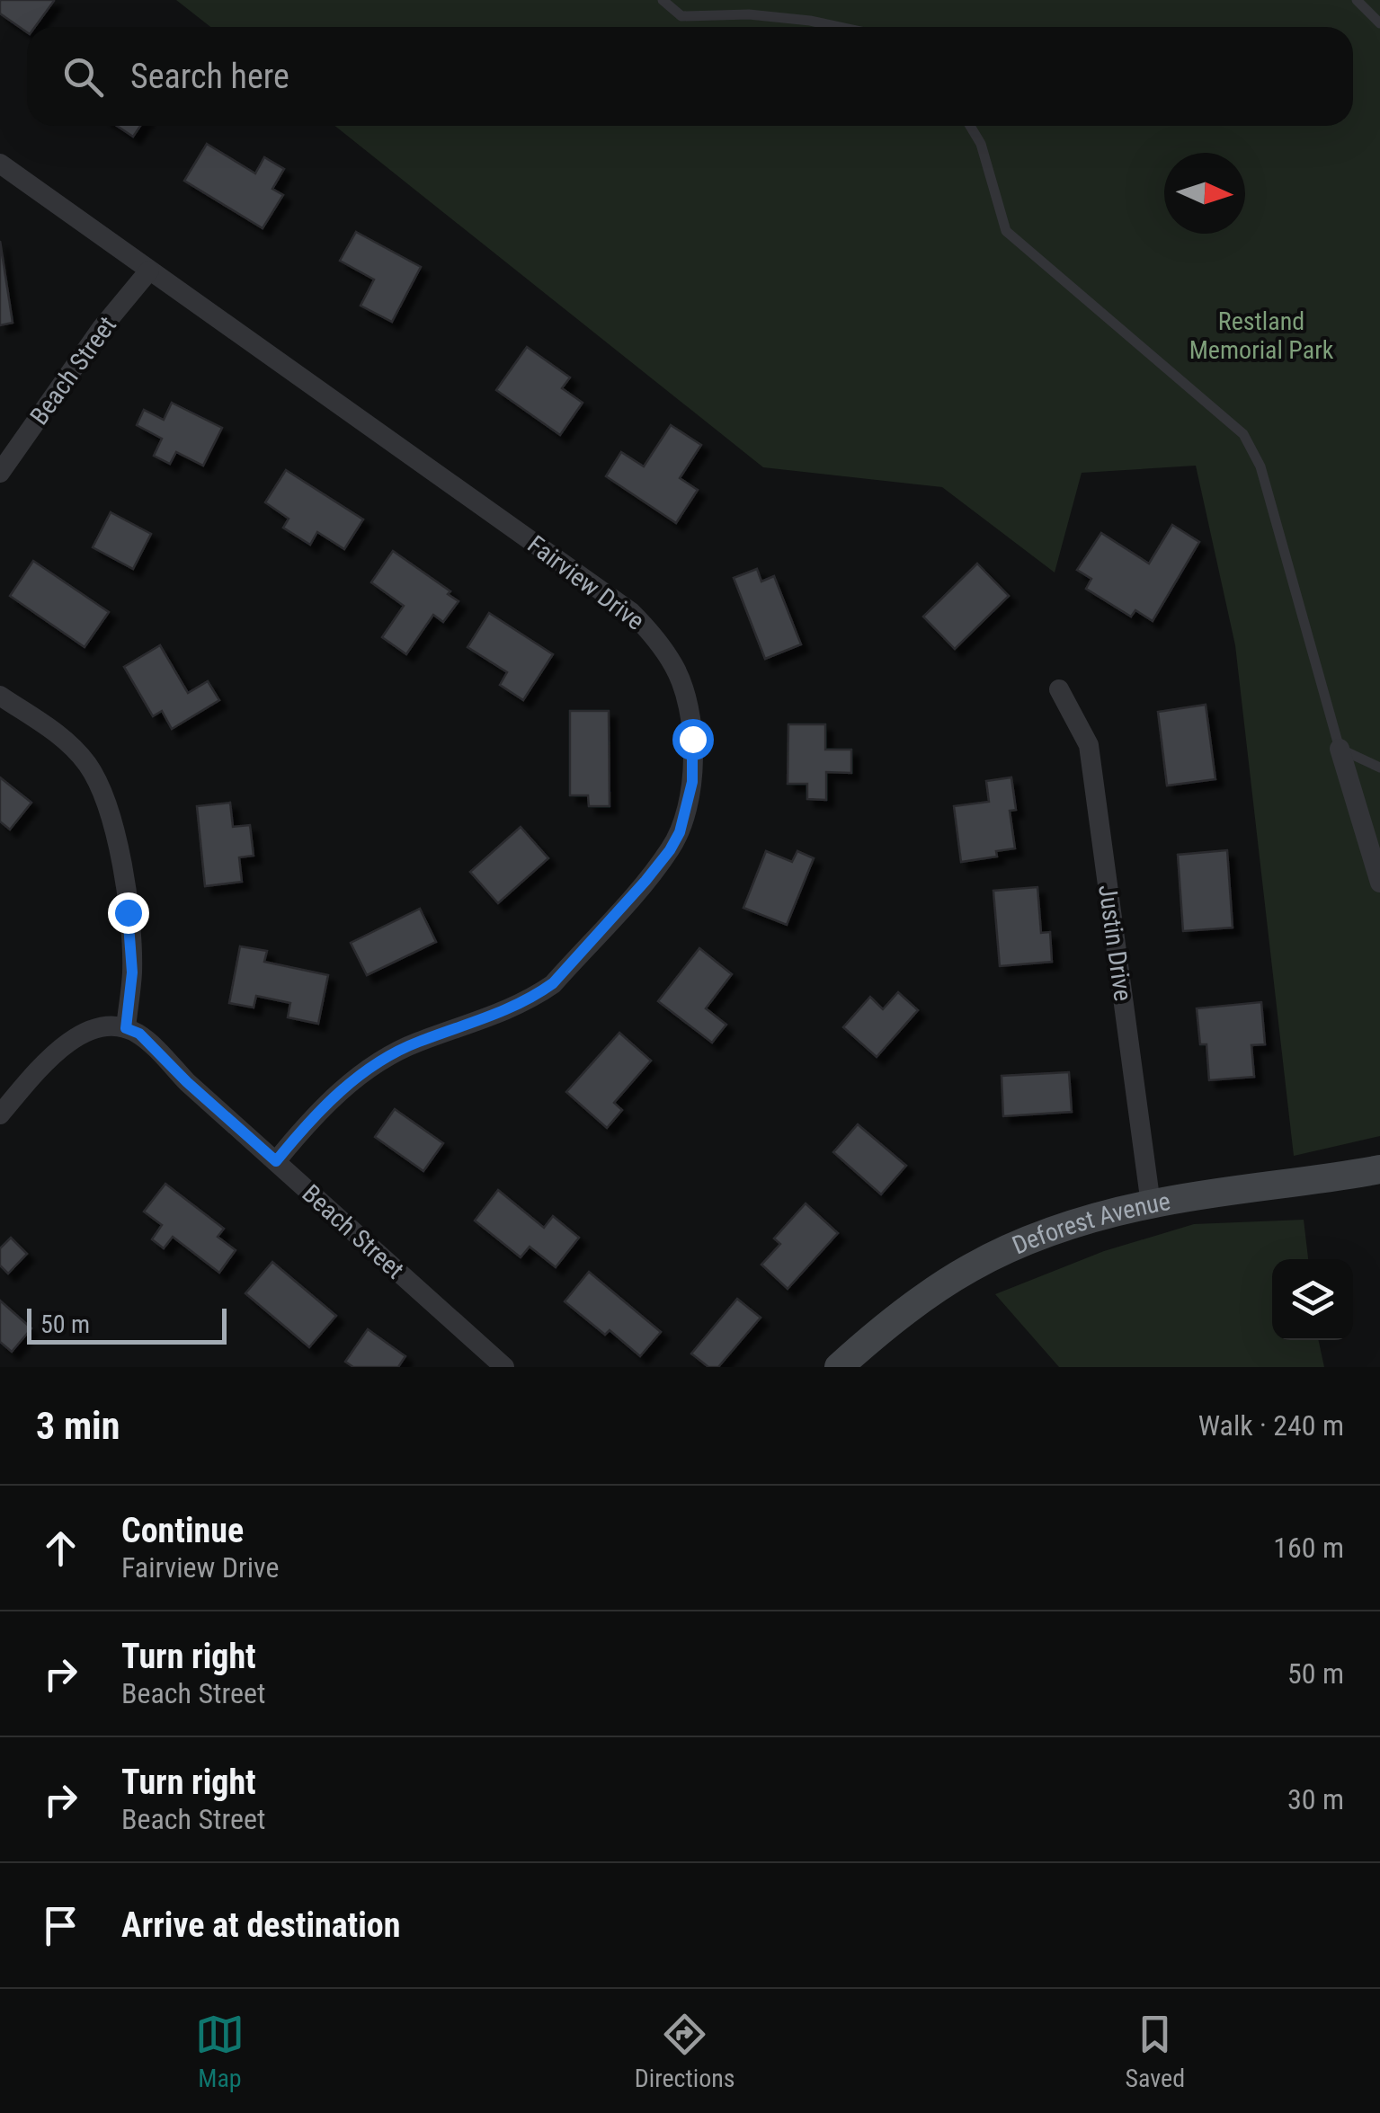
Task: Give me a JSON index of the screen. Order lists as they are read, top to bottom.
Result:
{
  "streets": {
    "street": [
      "Beach Street",
      "Fairview Drive",
      "Justin Drive",
      "Deforest Avenue"
    ]
  },
  "crossings": [
    ["Beach Street", "Fairview Drive"],
    ["Justin Drive", "Deforest Avenue"]
  ],
  "parks": ["Restland Memorial Park"],
  "scale_bar": "50 m",
  "north": "right",
  "page": {
    "search": "Search here",
    "scale": "50 m",
    "heading": ["3 min", "Walk · 240 m"],
    "list": [
      ["Continue", "Fairview Drive", "160 m"],
      ["Turn right", "Beach Street", "50 m"],
      ["Turn right", "Beach Street", "30 m"],
      "Arrive at destination"
    ],
    "nav": ["Map", "Directions", "Saved"]
  }
}
